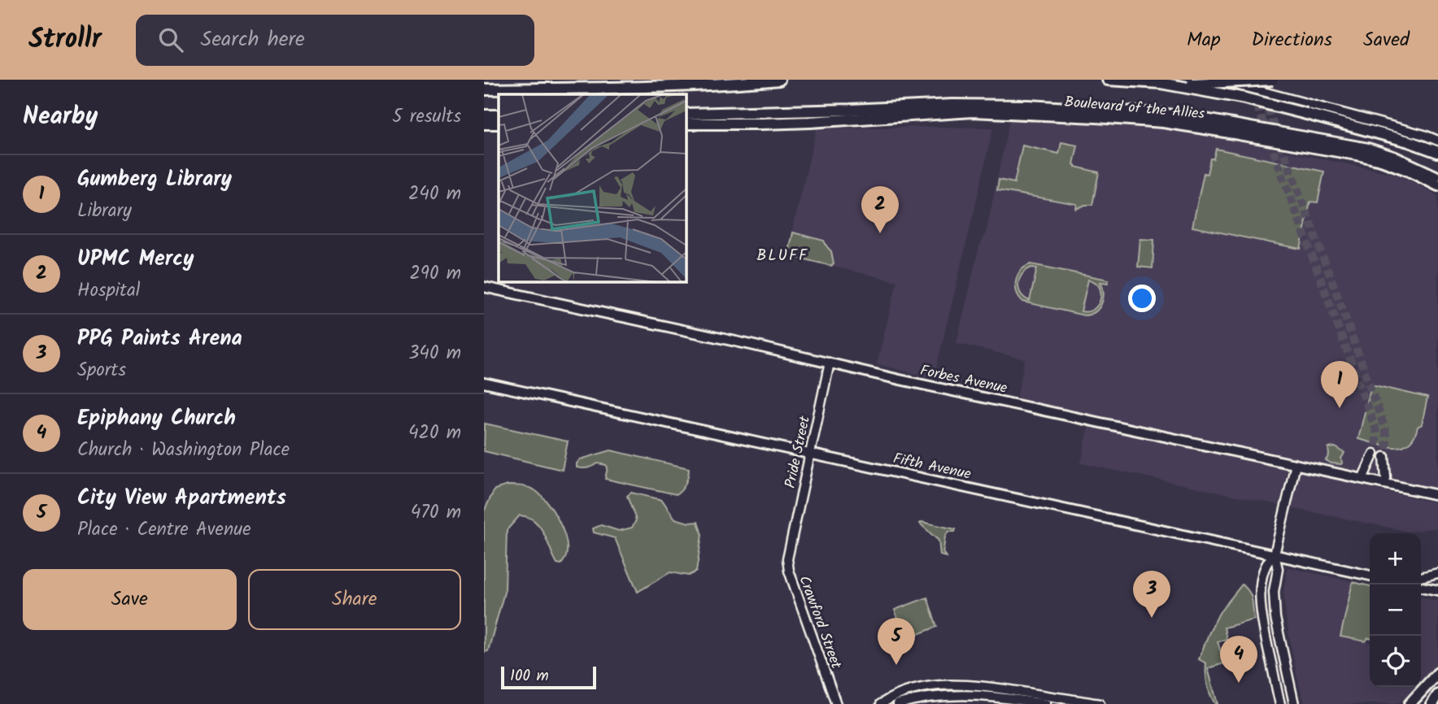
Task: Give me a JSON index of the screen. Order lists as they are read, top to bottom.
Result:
{
  "streets": {
    "highway": ["Boulevard of the Allies"],
    "main road": [
      "Forbes Avenue",
      "Pride Street",
      "Fifth Avenue",
      "Crawford Street"
    ]
  },
  "crossings": [
    ["Forbes Avenue", "Pride Street"],
    ["Pride Street", "Fifth Avenue"],
    ["Pride Street", "Crawford Street"]
  ],
  "districts": ["BLUFF"],
  "scale_bar": "100 m",
  "page": {
    "header": "Strollr",
    "search": "Search here",
    "nav": ["Map", "Directions", "Saved"],
    "heading": ["Nearby", "5 results"],
    "list": [
      {
        "mark": "1",
        "name": "Gumberg Library",
        "note": "Library",
        "value": "240 m"
      },
      {
        "mark": "2",
        "name": "UPMC Mercy",
        "note": "Hospital",
        "value": "290 m"
      },
      {
        "mark": "3",
        "name": "PPG Paints Arena",
        "note": "Sports",
        "value": "340 m"
      },
      {
        "mark": "4",
        "name": "Epiphany Church",
        "note": "Church · Washington Place",
        "value": "420 m"
      },
      {
        "mark": "5",
        "name": "City View Apartments",
        "note": "Place · Centre Avenue",
        "value": "470 m"
      }
    ],
    "pins": [
      "2",
      "1",
      "3",
      "5",
      "4"
    ],
    "map_buttons": ["+", "−"],
    "buttons": ["Save", "Share"],
    "scale": "100 m"
  }
}
